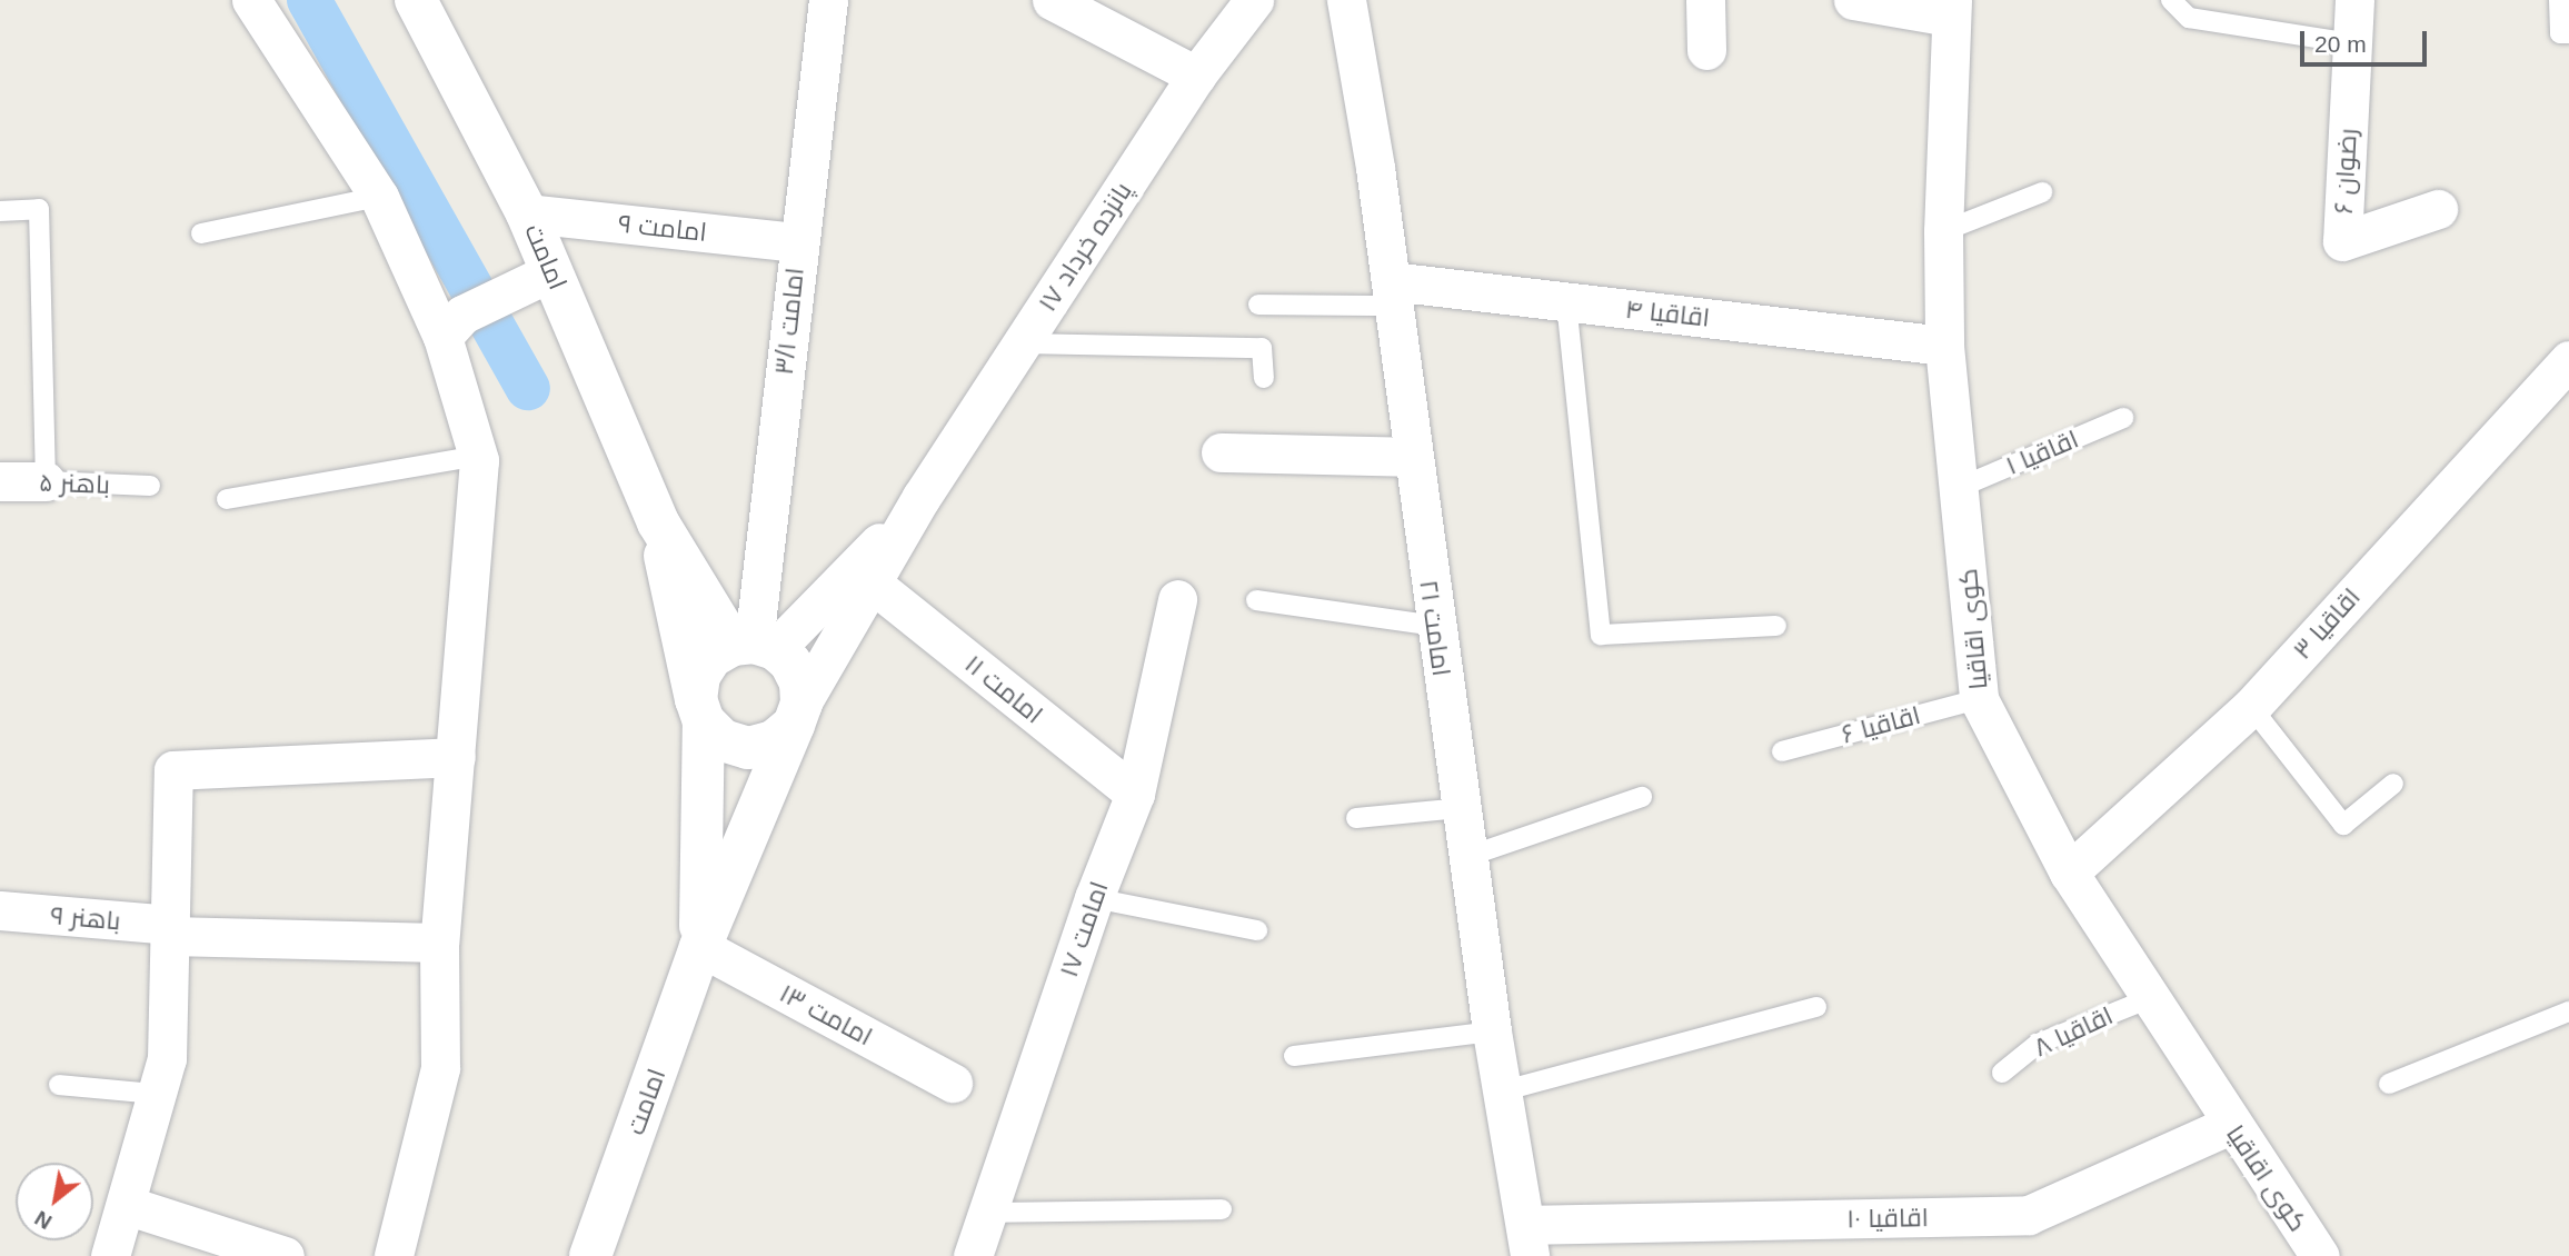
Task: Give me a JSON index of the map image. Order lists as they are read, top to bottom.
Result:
{
  "streets": {
    "street": [
      "رضوان ۶",
      "امامت ۹",
      "پانزده خرداد ۱۷",
      "امامت",
      "اقاقیا ۴",
      "امامت ۳/۱",
      "باهنر ۵",
      "اقاقیا ۳",
      "امامت ۲۱",
      "کوی اقاقیا",
      "امامت ۱۱",
      "باهنر ۹",
      "امامت ۱۷",
      "امامت ۱۳",
      "اقاقیا ۱۰"
    ],
    "lane": ["اقاقیا ۱", "اقاقیا ۶", "اقاقیا ۸"]
  },
  "crossings": [
    ["امامت ۹", "امامت"],
    ["امامت ۹", "امامت ۳/۱"],
    ["پانزده خرداد ۱۷", "امامت"],
    ["پانزده خرداد ۱۷", "امامت ۳/۱"],
    ["پانزده خرداد ۱۷", "امامت ۱۱"],
    ["امامت", "امامت ۳/۱"],
    ["امامت", "امامت ۱۳"],
    ["اقاقیا ۴", "امامت ۲۱"],
    ["اقاقیا ۴", "کوی اقاقیا"],
    ["اقاقیا ۱", "کوی اقاقیا"],
    ["اقاقیا ۳", "کوی اقاقیا"],
    ["امامت ۲۱", "اقاقیا ۱۰"],
    ["کوی اقاقیا", "اقاقیا ۶"],
    ["کوی اقاقیا", "اقاقیا ۸"],
    ["کوی اقاقیا", "اقاقیا ۱۰"],
    ["امامت ۱۱", "امامت ۱۷"]
  ],
  "scale_bar": "20 m",
  "north": "bottom left"
}
